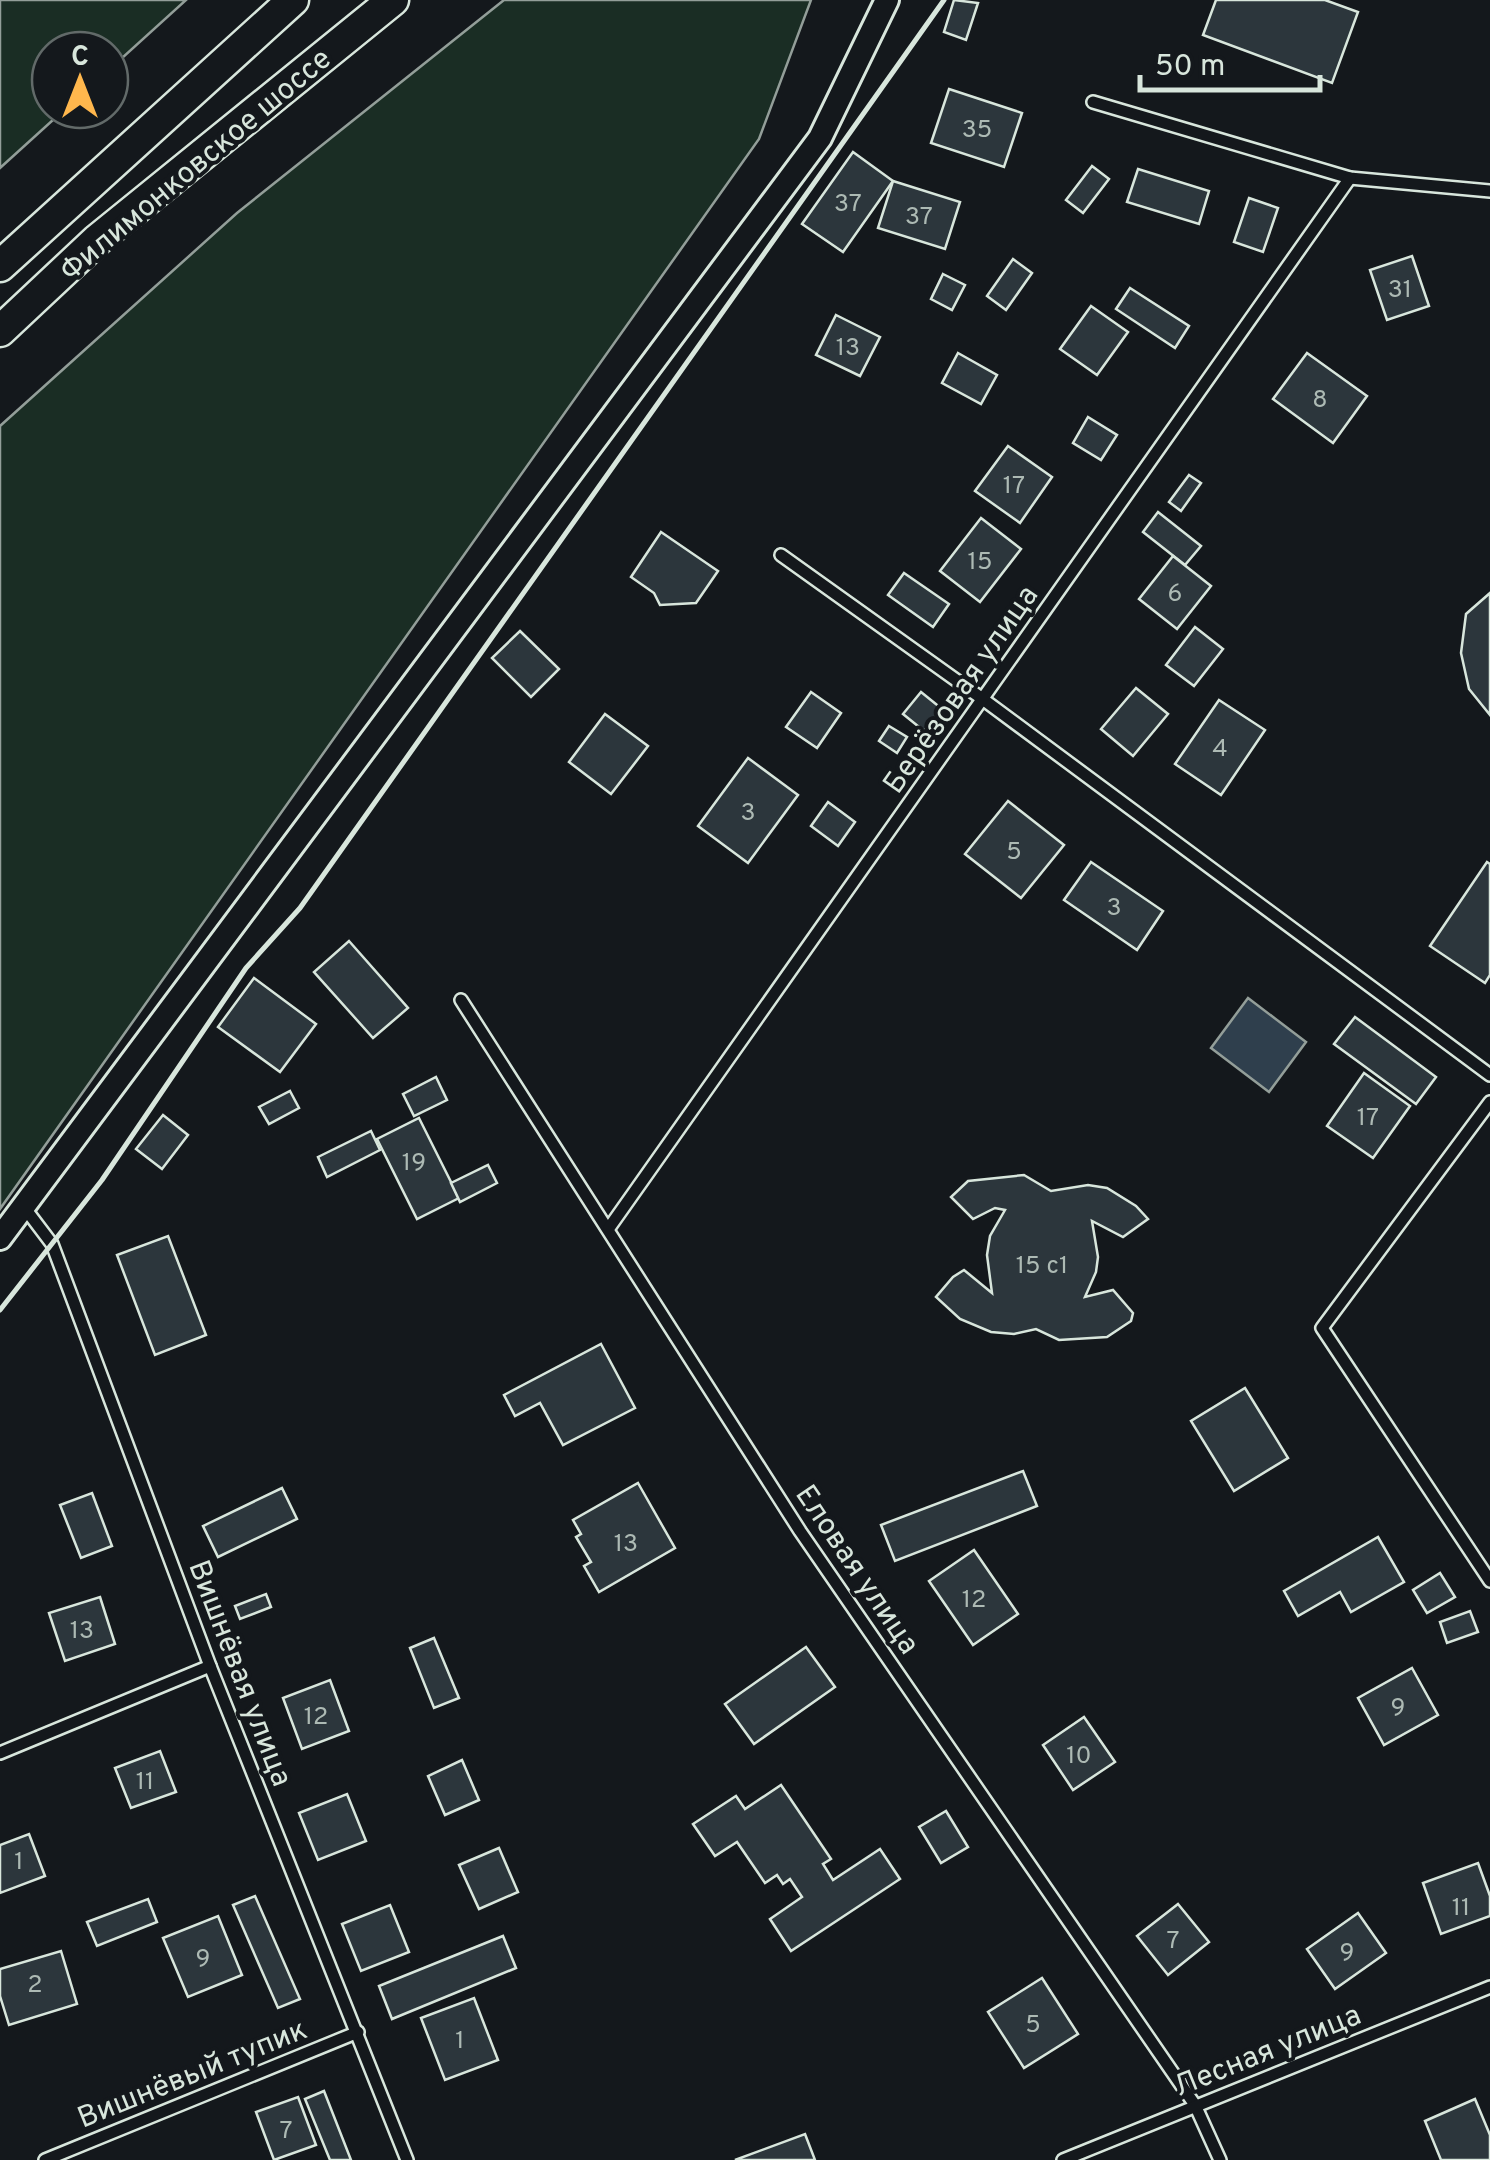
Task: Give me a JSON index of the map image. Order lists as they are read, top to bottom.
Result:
{
  "streets": {
    "main road": ["Филимонковское шоссе"],
    "lane": [
      "Берёзовая улица",
      "Еловая улица",
      "Вишнёвая улица",
      "Лесная улица",
      "Вишнёвый тупик"
    ]
  },
  "crossings": [
    ["Берёзовая улица", "Еловая улица"],
    ["Еловая улица", "Лесная улица"],
    ["Вишнёвая улица", "Вишнёвый тупик"]
  ],
  "house_numbers": [
    "35",
    "37",
    "37",
    "31",
    "13",
    "8",
    "17",
    "15",
    "6",
    "4",
    "3",
    "5",
    "3",
    "17",
    "19",
    "15 с1",
    "13",
    "12",
    "13",
    "9",
    "12",
    "10",
    "11",
    "1",
    "11",
    "7",
    "9",
    "9",
    "2",
    "5",
    "1",
    "7"
  ],
  "scale_bar": "50 m",
  "north": "top"
}
